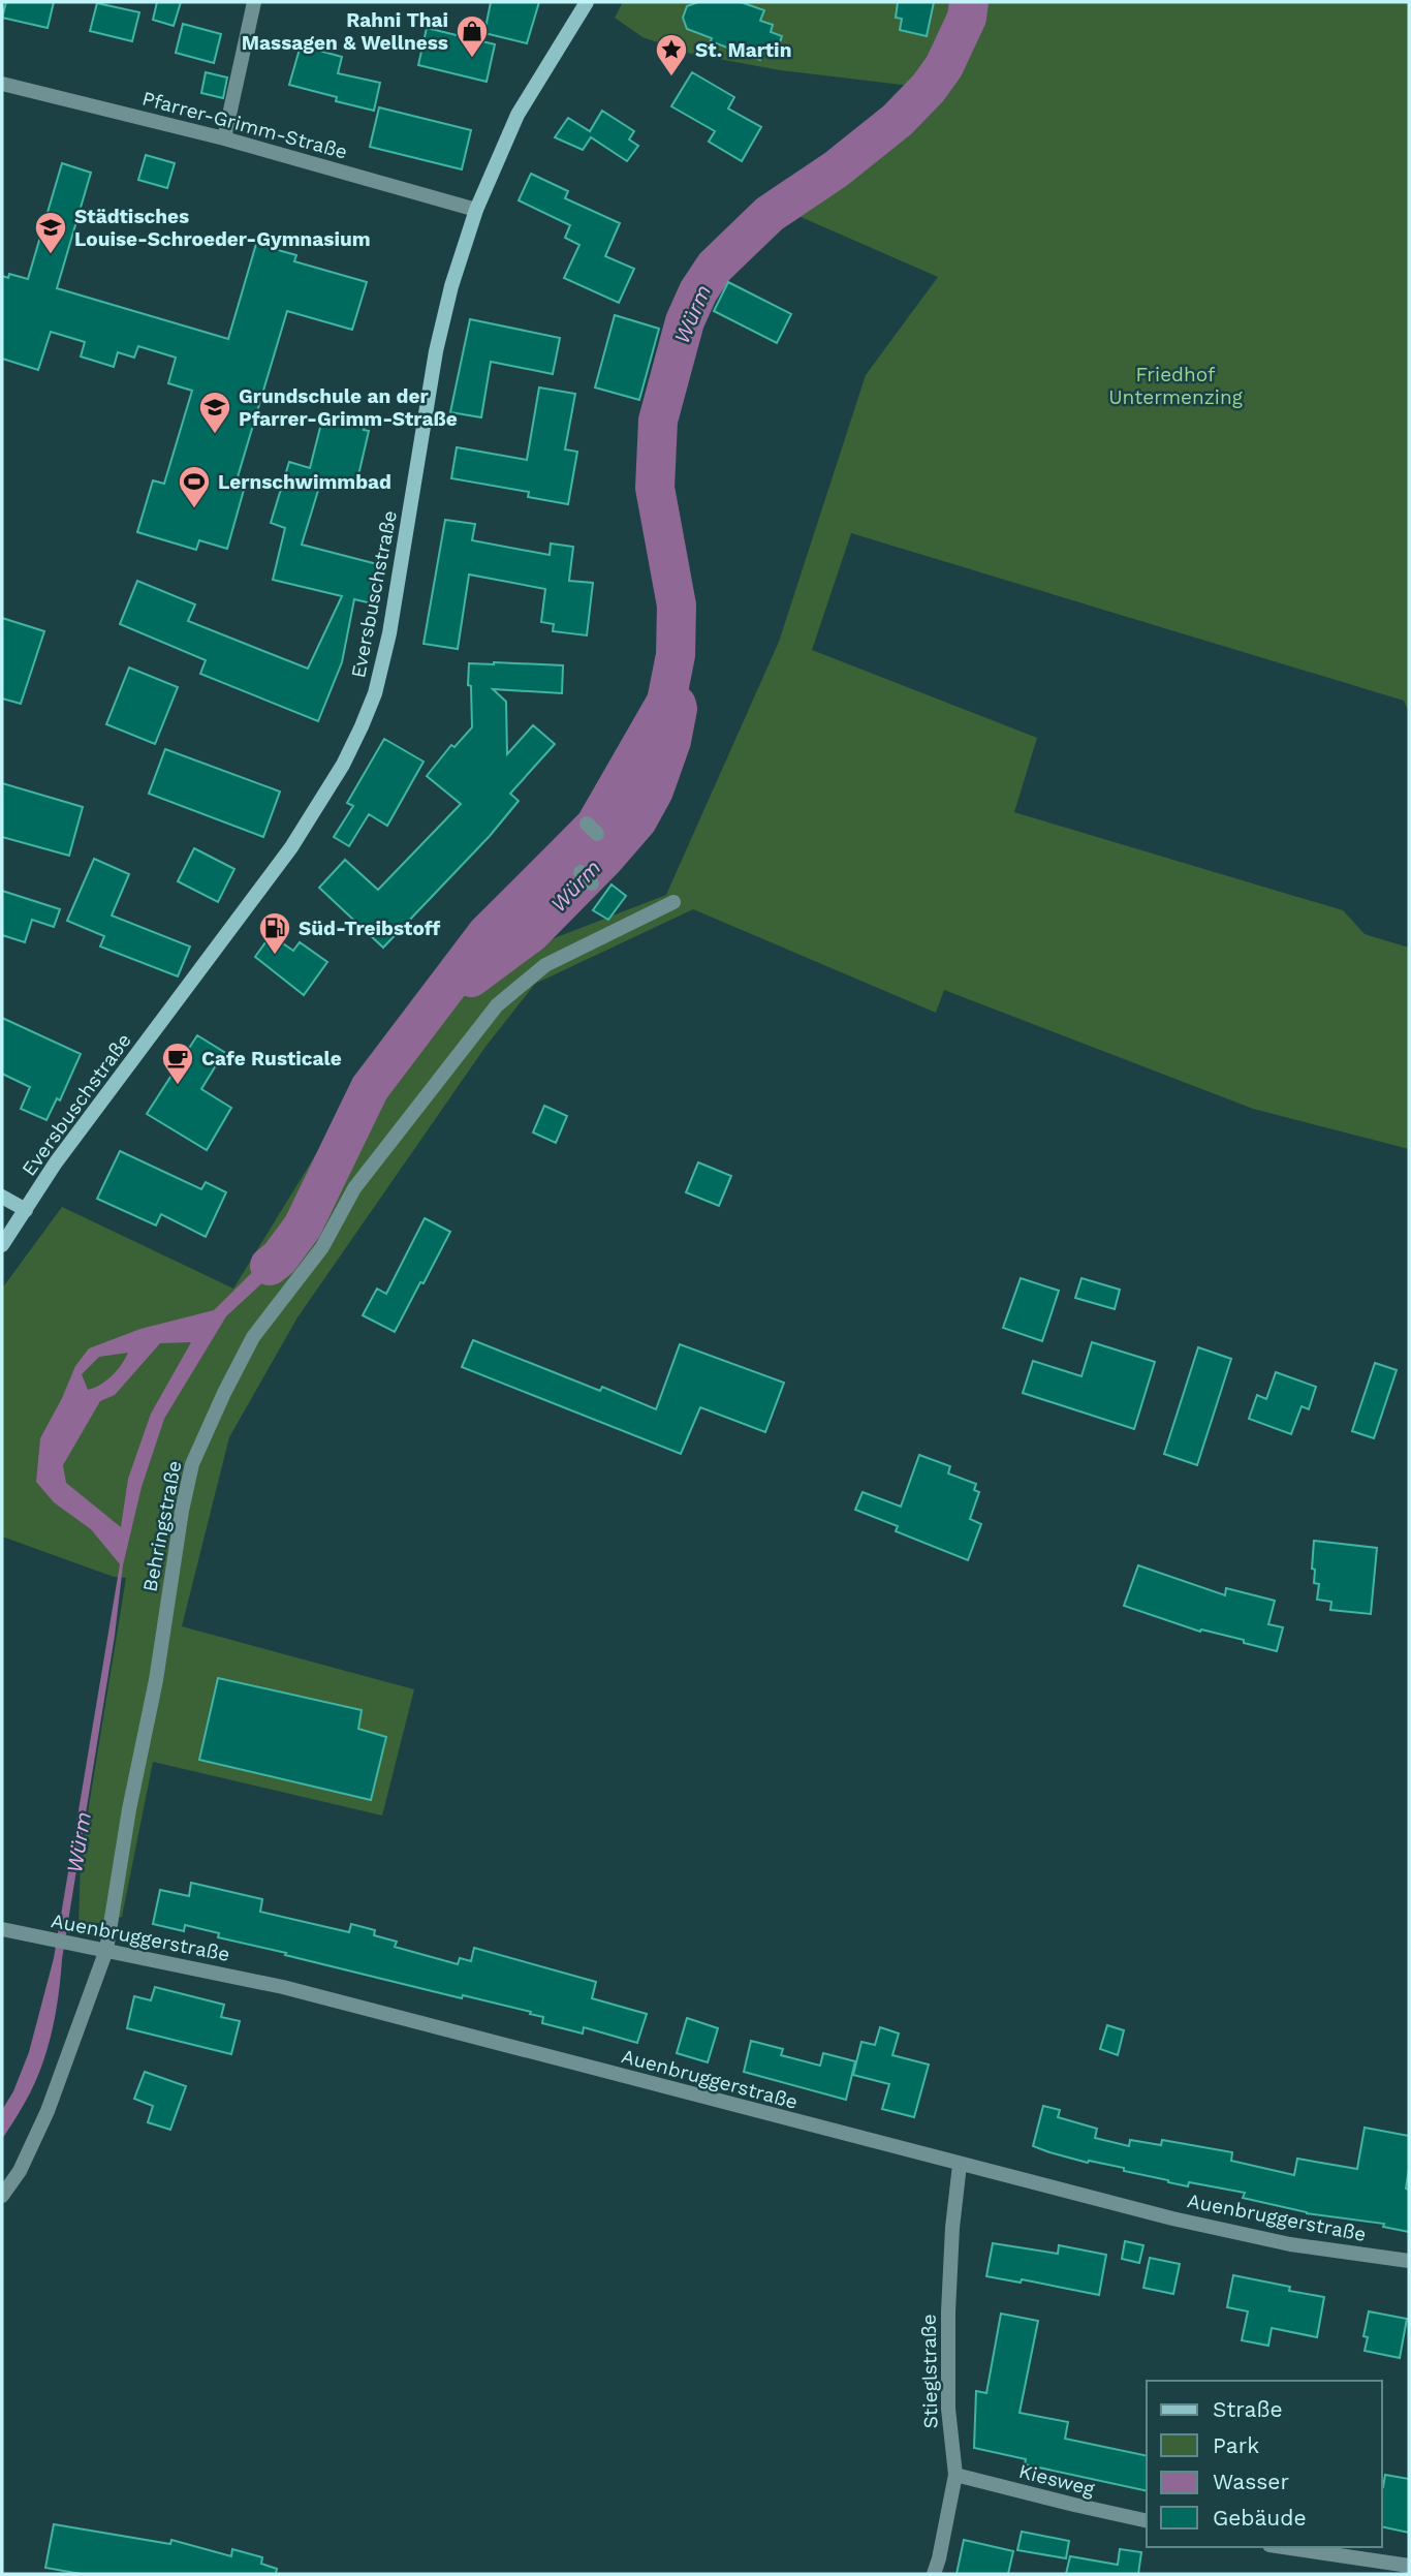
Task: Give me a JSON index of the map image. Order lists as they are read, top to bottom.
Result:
{
  "streets": {
    "main road": ["Eversbuschstraße"],
    "street": [
      "Pfarrer-Grimm-Straße",
      "Behringstraße",
      "Auenbruggerstraße",
      "Stieglstraße",
      "Kiesweg"
    ]
  },
  "crossings": [
    ["Pfarrer-Grimm-Straße", "Eversbuschstraße"],
    ["Behringstraße", "Auenbruggerstraße"],
    ["Auenbruggerstraße", "Stieglstraße"],
    ["Stieglstraße", "Kiesweg"]
  ],
  "water": ["Würm"],
  "parks": ["Friedhof Untermenzing"],
  "places": {
    "shop": ["Rahni Thai Massagen & Wellness"],
    "place": ["St. Martin"],
    "school or university": ["Städtisches Louise-Schroeder-Gymnasium", "Grundschule an der Pfarrer-Grimm-Straße"],
    "sports": ["Lernschwimmbad"],
    "fuel station": ["Süd-Treibstoff"],
    "cafe": ["Cafe Rusticale"]
  },
  "legend": [
    "Straße",
    "Park",
    "Wasser",
    "Gebäude"
  ]
}
